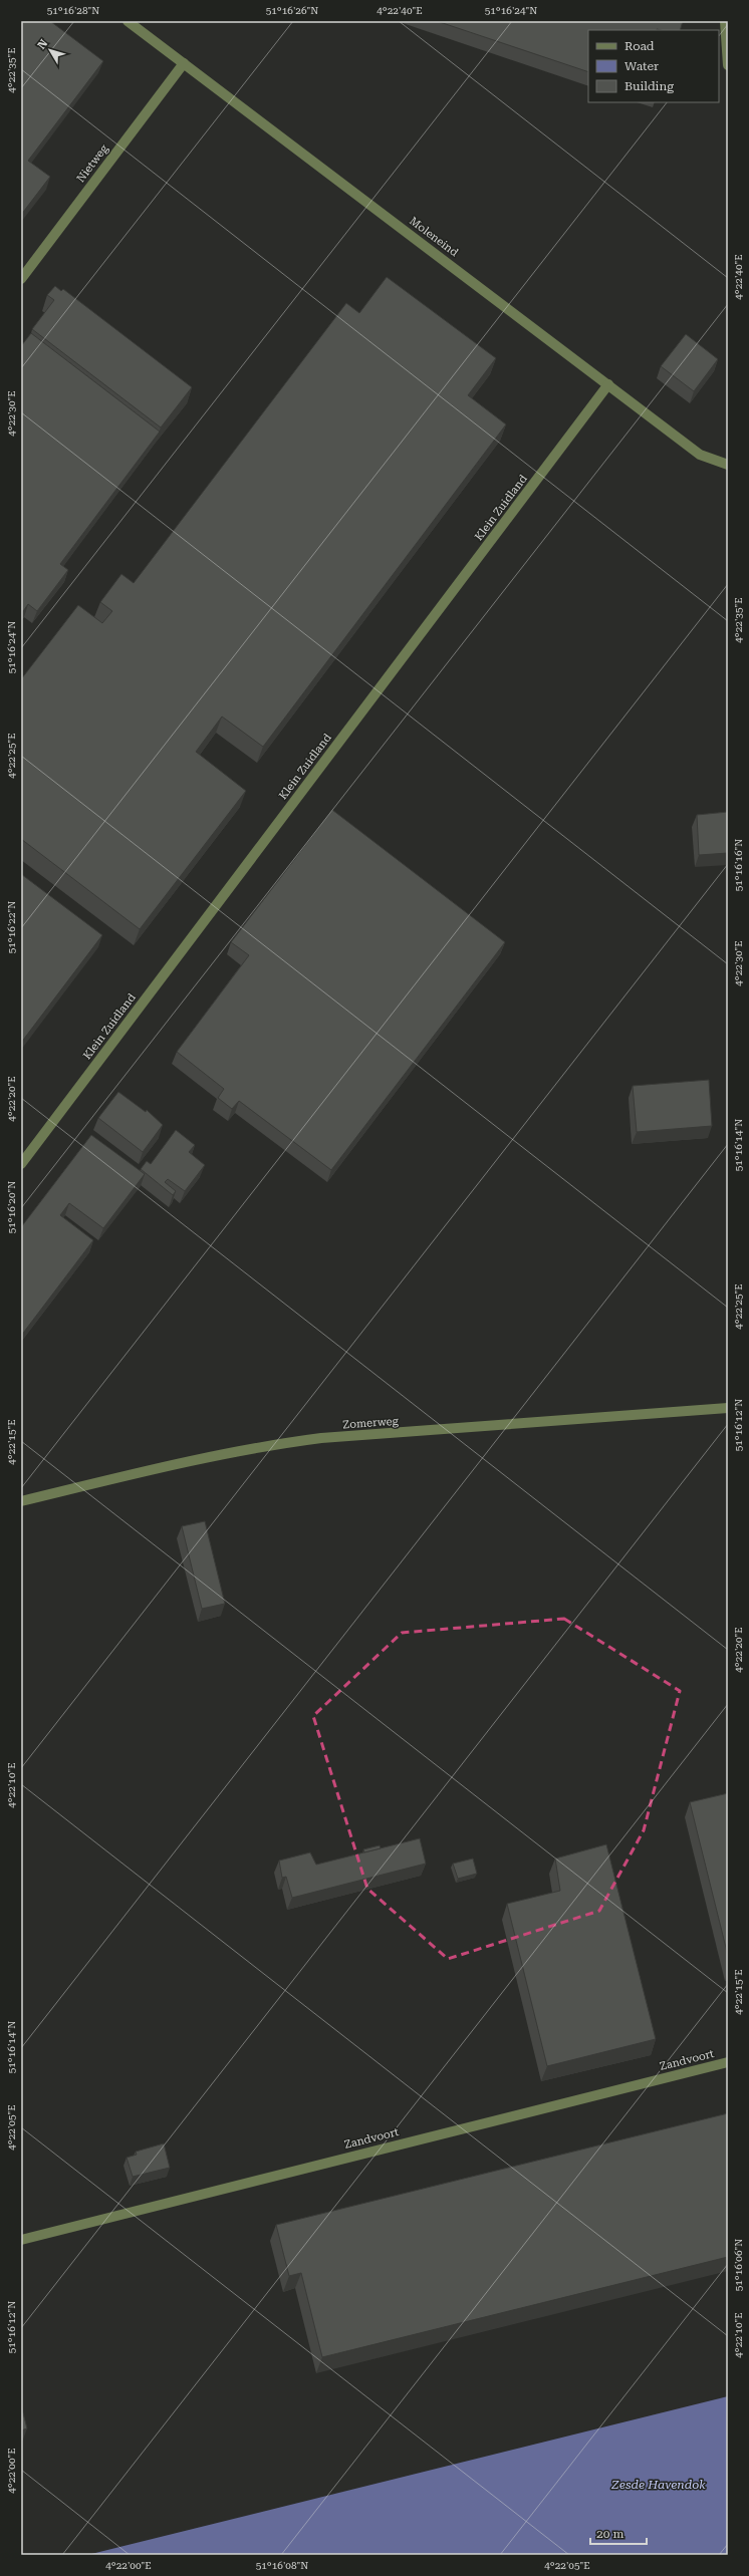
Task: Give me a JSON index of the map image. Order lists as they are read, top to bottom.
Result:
{
  "streets": {
    "street": [
      "Nietweg",
      "Moleneind",
      "Klein Zuidland",
      "Zomerweg",
      "Zandvoort"
    ]
  },
  "crossings": [
    ["Nietweg", "Moleneind"],
    ["Moleneind", "Klein Zuidland"]
  ],
  "water": ["Zesde Havendok"],
  "legend": ["Road", "Water", "Building"],
  "scale_bar": "20 m",
  "north": "top left",
  "coordinates": [
    "51°16'28\"N",
    "51°16'26\"N",
    "4°22'40\"E",
    "51°16'24\"N",
    "4°22'35\"E",
    "4°22'30\"E",
    "4°22'25\"E",
    "51°16'16\"N",
    "51°16'22\"N",
    "4°22'20\"E",
    "51°16'14\"N",
    "51°16'20\"N",
    "51°16'12\"N",
    "4°22'15\"E",
    "4°22'10\"E",
    "4°22'05\"E",
    "51°16'06\"N",
    "4°22'00\"E",
    "51°16'08\"N"
  ]
}
